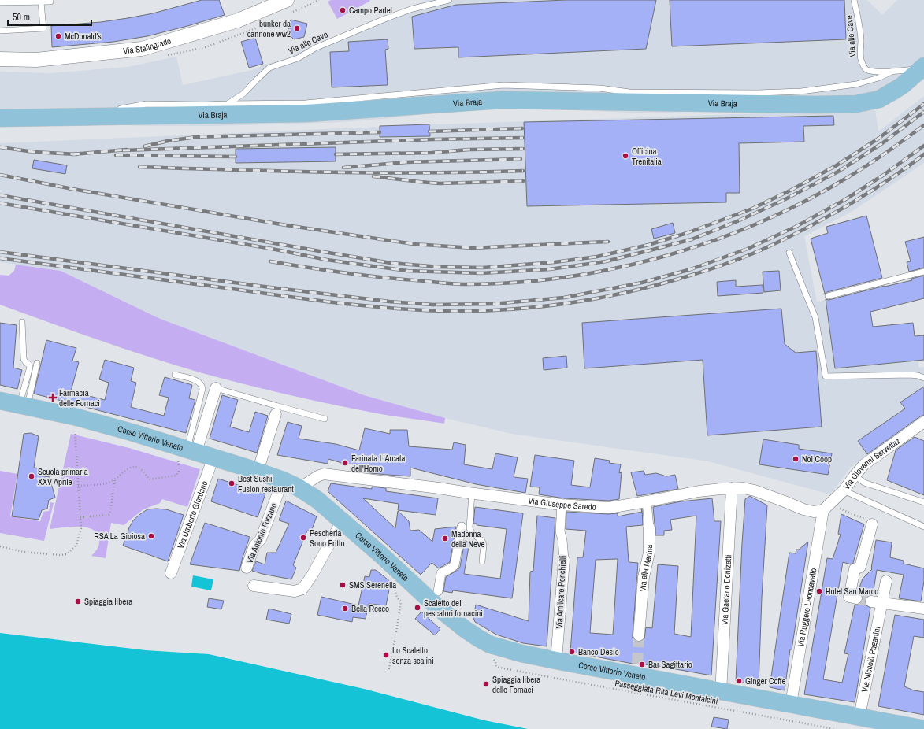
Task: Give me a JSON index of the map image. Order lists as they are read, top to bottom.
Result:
{
  "streets": {
    "main road": ["Via Braja", "Corso Vittorio Veneto"],
    "street": [
      "Via Stalingrado",
      "Via Giovanni Servettaz",
      "Via Giuseppe Saredo",
      "Via Umberto Giordano",
      "Via Antonio Forzano",
      "Via alla Marina",
      "Via Gaetano Donizetti",
      "Via Amilcare Ponchielli",
      "Via Ruggero Leoncavallo",
      "Via Niccolò Paganini"
    ],
    "lane": ["Via alle Cave"],
    "path": ["Passeggiata Rita Levi Montalcini"]
  },
  "crossings": [
    ["Via alle Cave", "Via Braja"],
    ["Corso Vittorio Veneto", "Via Giuseppe Saredo"],
    ["Corso Vittorio Veneto", "Via Umberto Giordano"],
    ["Corso Vittorio Veneto", "Via Antonio Forzano"],
    ["Corso Vittorio Veneto", "Via Gaetano Donizetti"],
    ["Corso Vittorio Veneto", "Via Amilcare Ponchielli"],
    ["Corso Vittorio Veneto", "Via Ruggero Leoncavallo"],
    ["Corso Vittorio Veneto", "Via Niccolò Paganini"],
    ["Via Giovanni Servettaz", "Via Giuseppe Saredo"],
    ["Via Giovanni Servettaz", "Via Ruggero Leoncavallo"],
    ["Via Giuseppe Saredo", "Via alla Marina"],
    ["Via Giuseppe Saredo", "Via Gaetano Donizetti"],
    ["Via Giuseppe Saredo", "Via Amilcare Ponchielli"],
    ["Via Giuseppe Saredo", "Via Ruggero Leoncavallo"]
  ],
  "places": {
    "other": [
      "Campo Padel",
      "bunker da cannone ww2",
      "McDonald's",
      "Officina Trenitalia",
      "Noi Coop",
      "Farinata L'Arcata dell'Homo",
      "Scuola primaria XXV Aprile",
      "Best Sushi Fusion restaurant",
      "RSA La Gioiosa",
      "Pescheria Sono Fritto",
      "Madonna della Neve",
      "SMS Serenella",
      "Hotel San Marco",
      "Spiaggia libera",
      "Scaletto dei pescatori fornacini",
      "Bella Recco",
      "Banco Desio",
      "Lo Scaletto senza scalini",
      "Bar Sagittario",
      "Ginger Coffe",
      "Spiaggia libera delle Fornaci"
    ],
    "health": ["Farmacia delle Fornaci"]
  },
  "scale_bar": "50 m"
}
